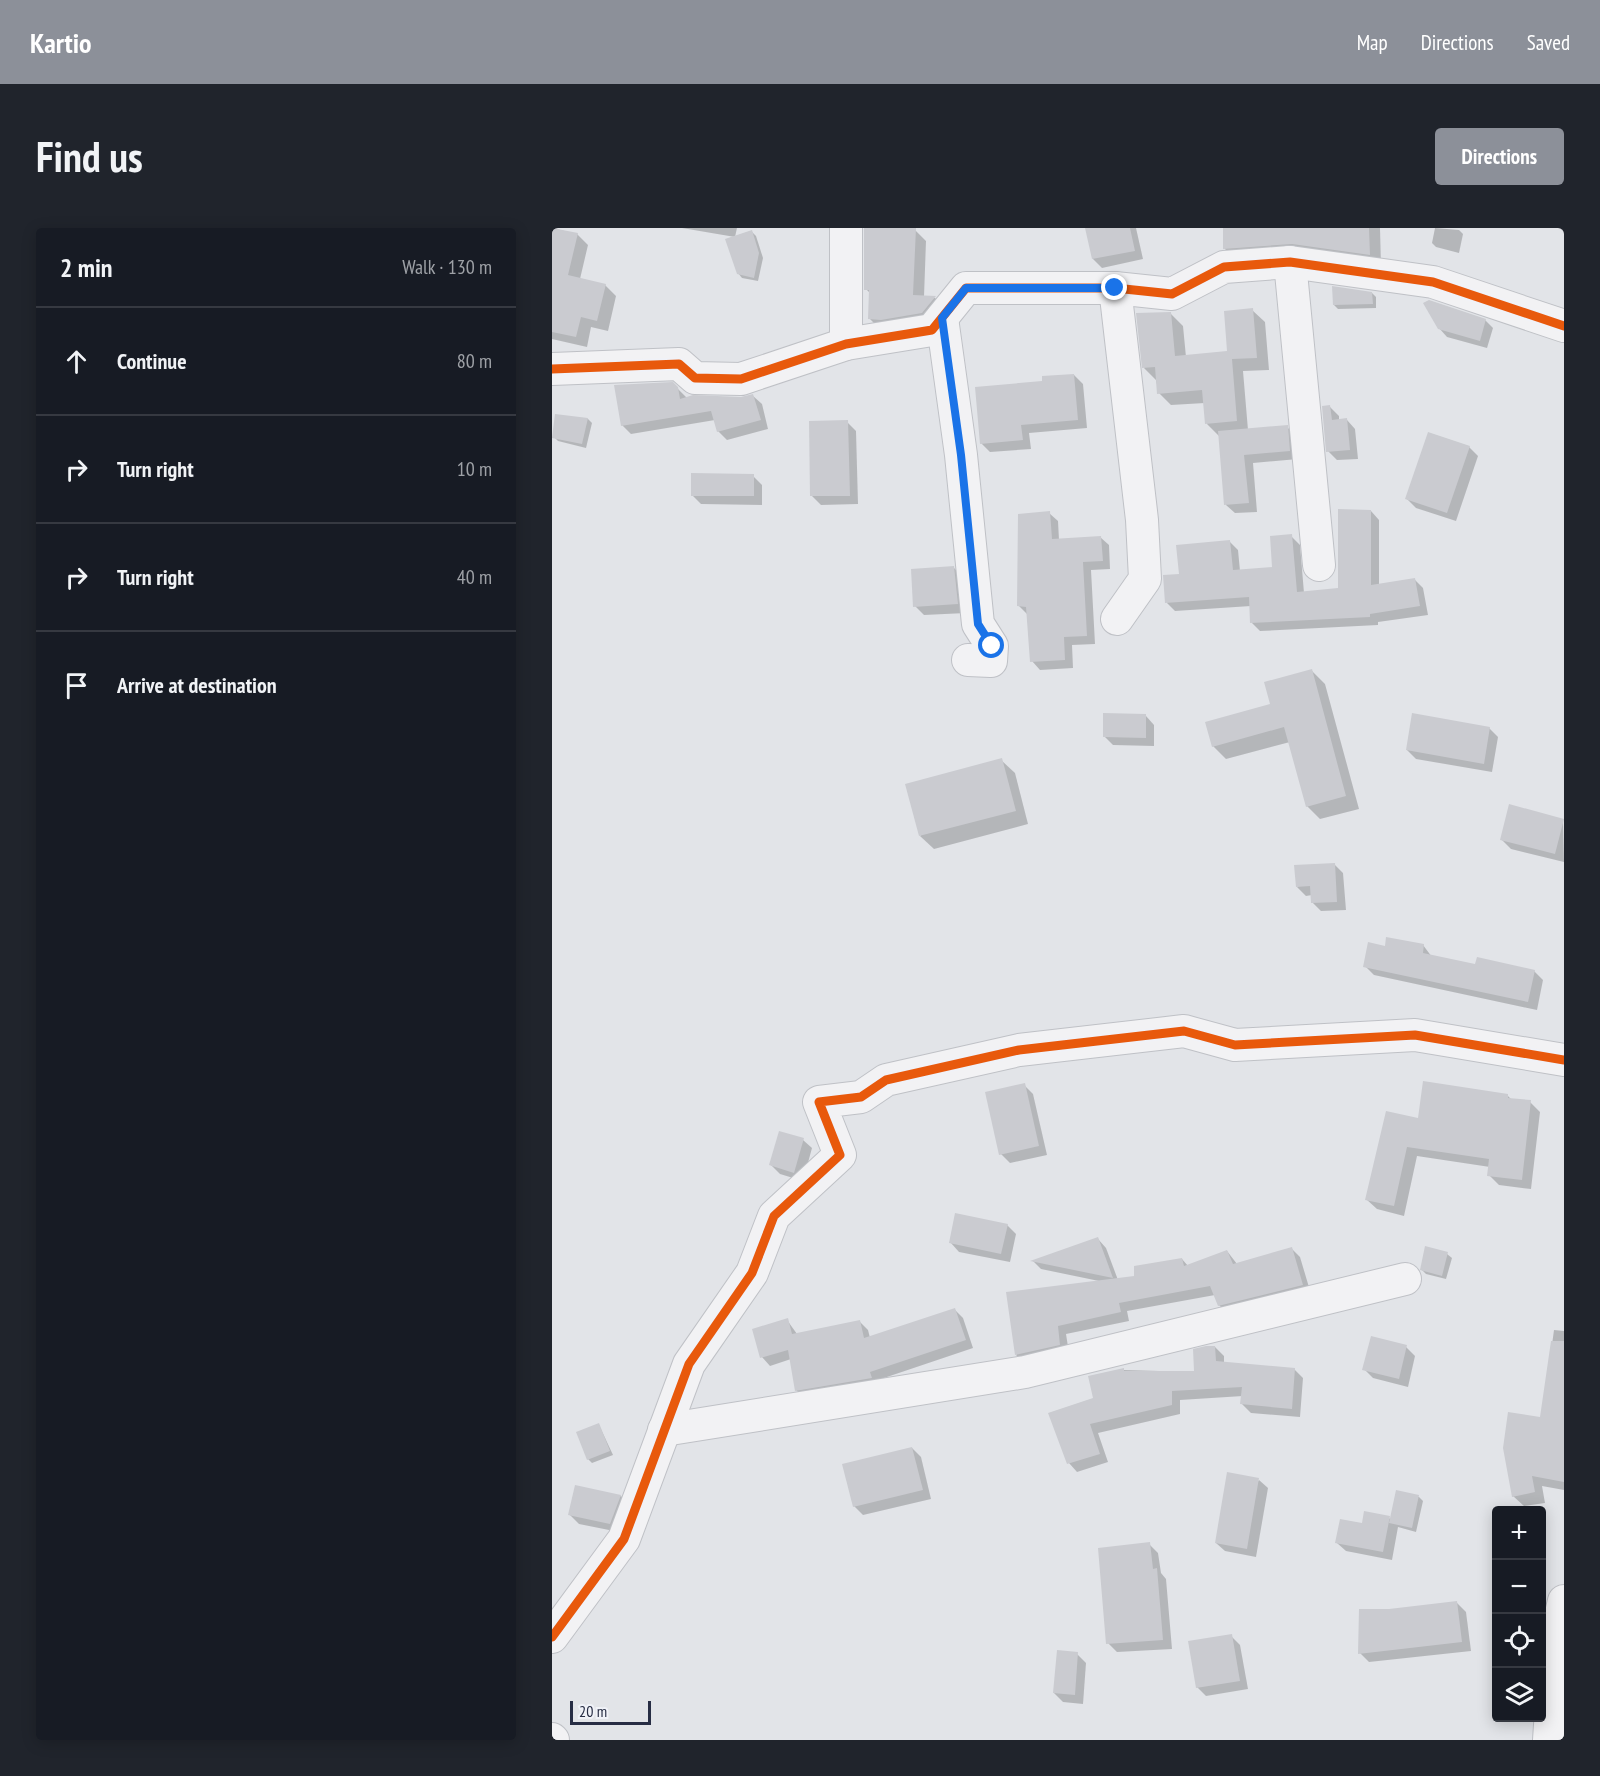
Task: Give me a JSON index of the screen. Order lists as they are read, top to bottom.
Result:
{
  "scale_bar": "20 m",
  "page": {
    "header": "Kartio",
    "nav": ["Map", "Directions", "Saved"],
    "buttons": "Directions",
    "title": "Find us",
    "heading": ["2 min", "Walk · 130 m"],
    "list": [
      ["Continue", "80 m"],
      ["Turn right", "10 m"],
      ["Turn right", "40 m"],
      "Arrive at destination"
    ],
    "map_buttons": ["+", "−"],
    "scale": "20 m"
  }
}
